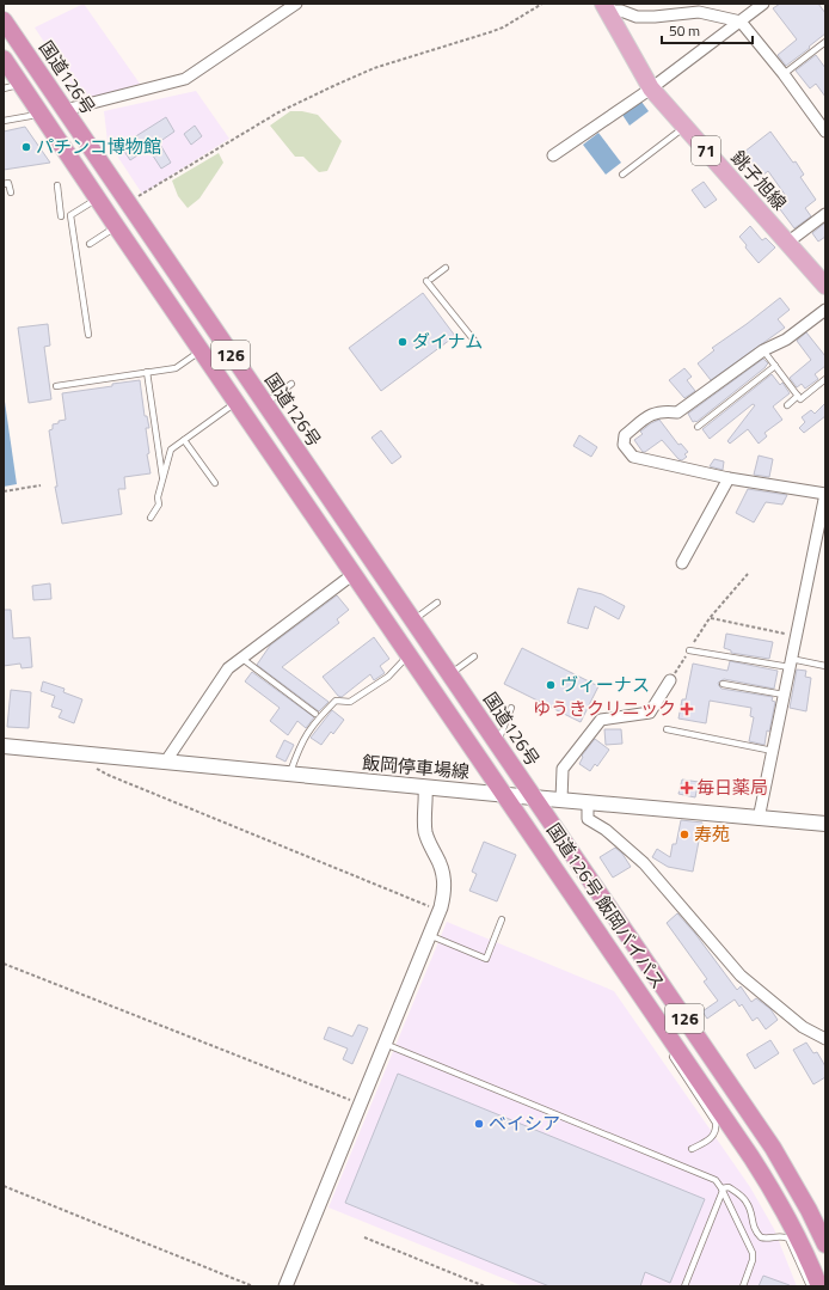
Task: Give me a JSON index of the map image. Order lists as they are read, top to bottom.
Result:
{
  "streets": {
    "highway": ["国道126号", "126", "国道126号 飯岡バイパス"],
    "main road": ["71", "銚子旭線", "飯岡停車場線"]
  },
  "crossings": [
    ["国道126号", "飯岡停車場線"],
    ["国道126号", "国道126号 飯岡バイパス"],
    ["126", "飯岡停車場線"],
    ["126", "国道126号 飯岡バイパス"],
    ["飯岡停車場線", "国道126号 飯岡バイパス"]
  ],
  "places": {
    "other": [
      "パチンコ博物館",
      "ダイナム",
      "ヴィーナス",
      "寿苑",
      "ベイシア"
    ],
    "health": ["ゆうきクリニック", "毎日薬局"]
  },
  "scale_bar": "50 m"
}
